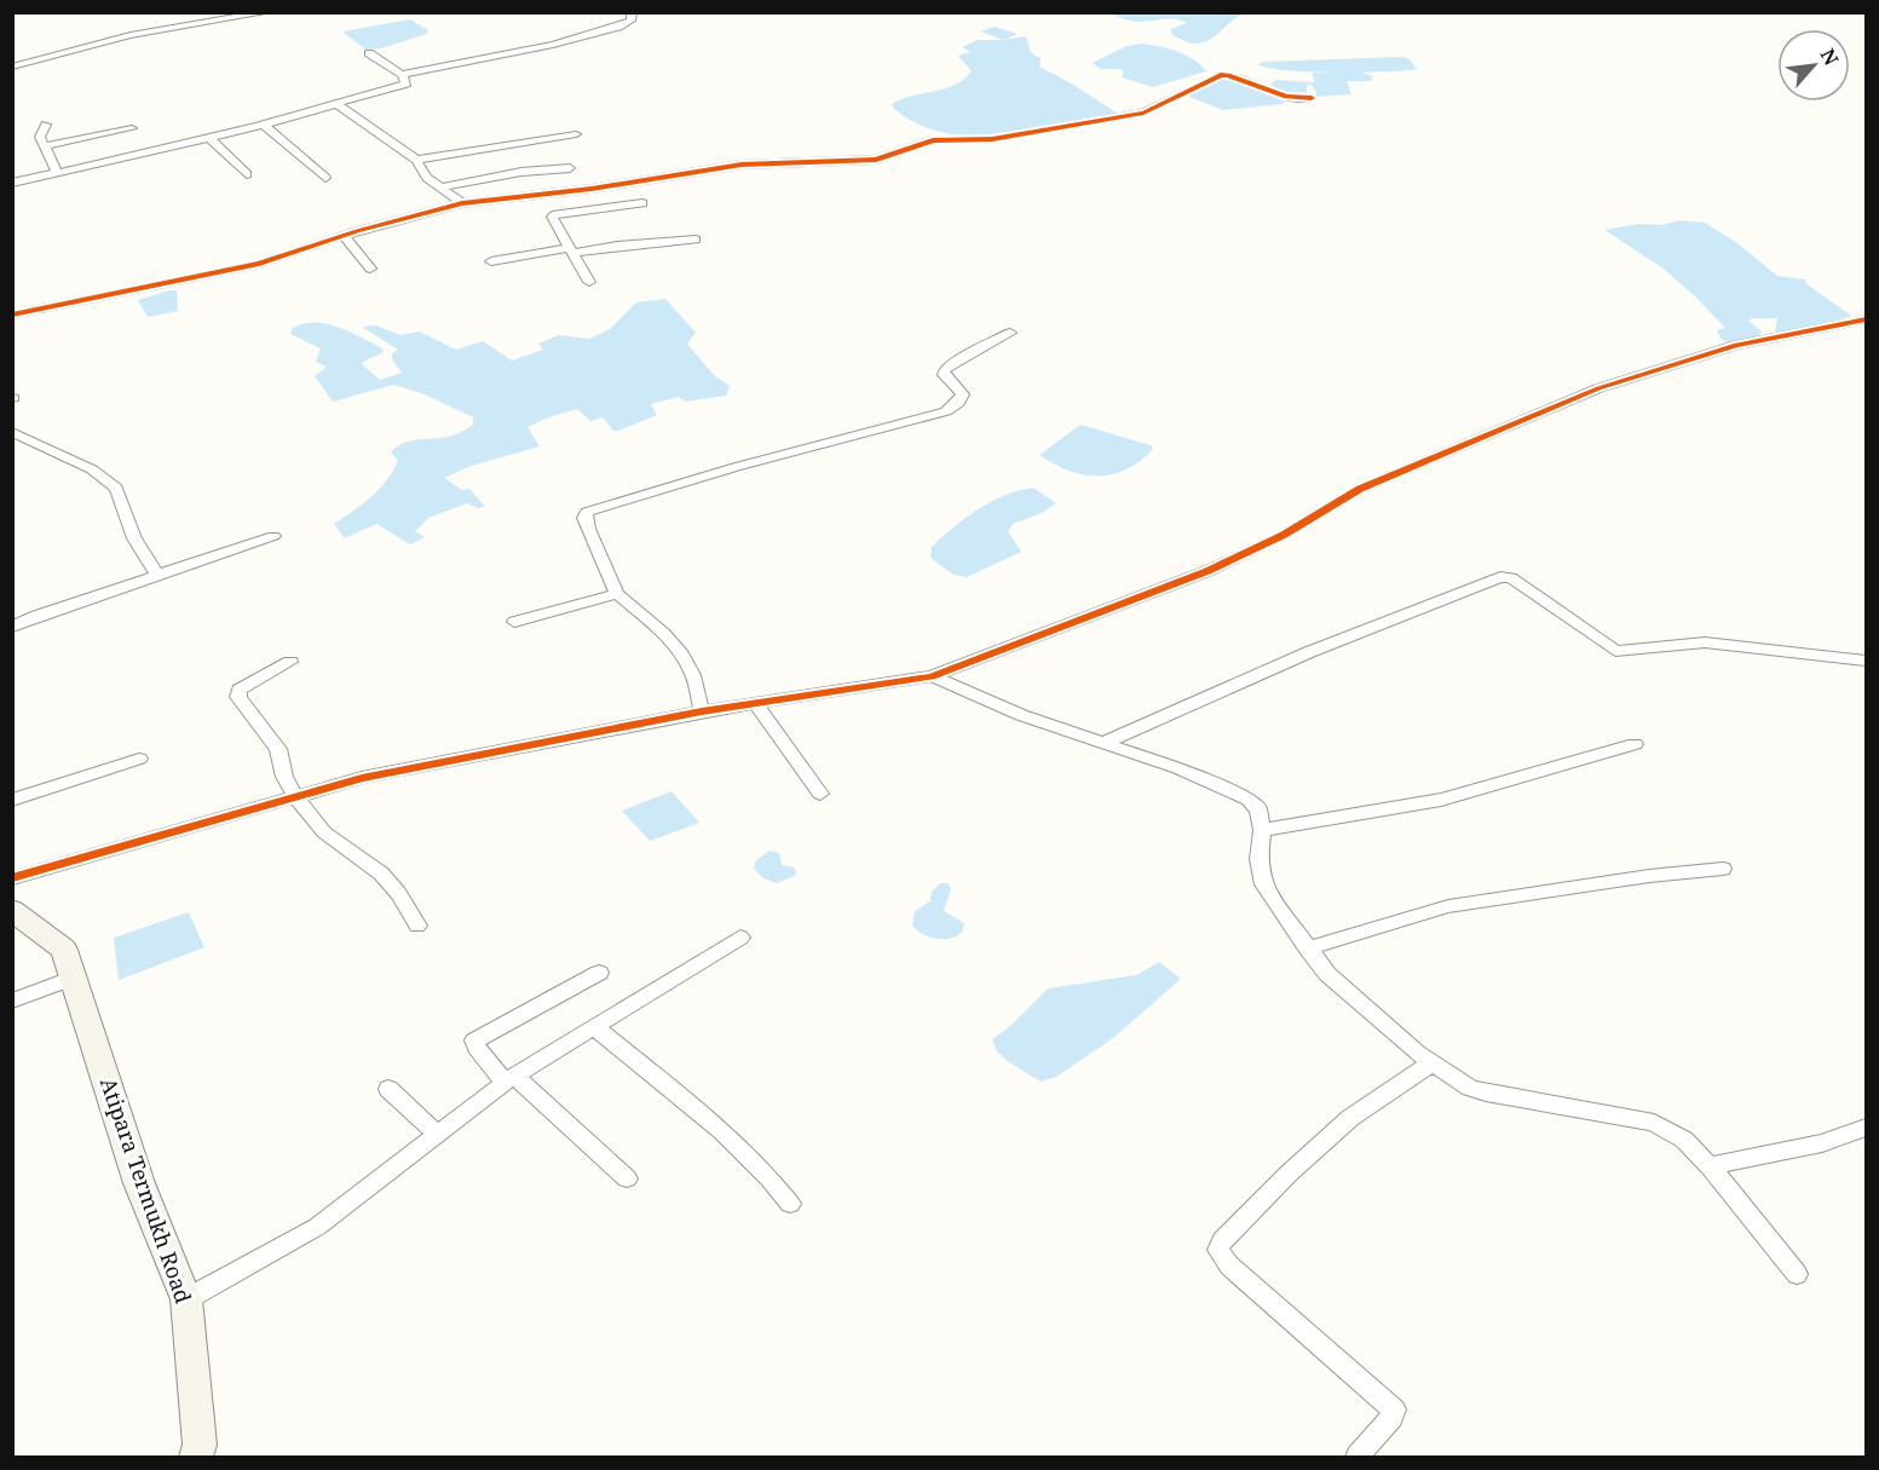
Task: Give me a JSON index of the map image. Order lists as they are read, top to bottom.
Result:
{
  "streets": {
    "main road": ["Atipara Termukh Road"]
  },
  "north": "top right"
}
